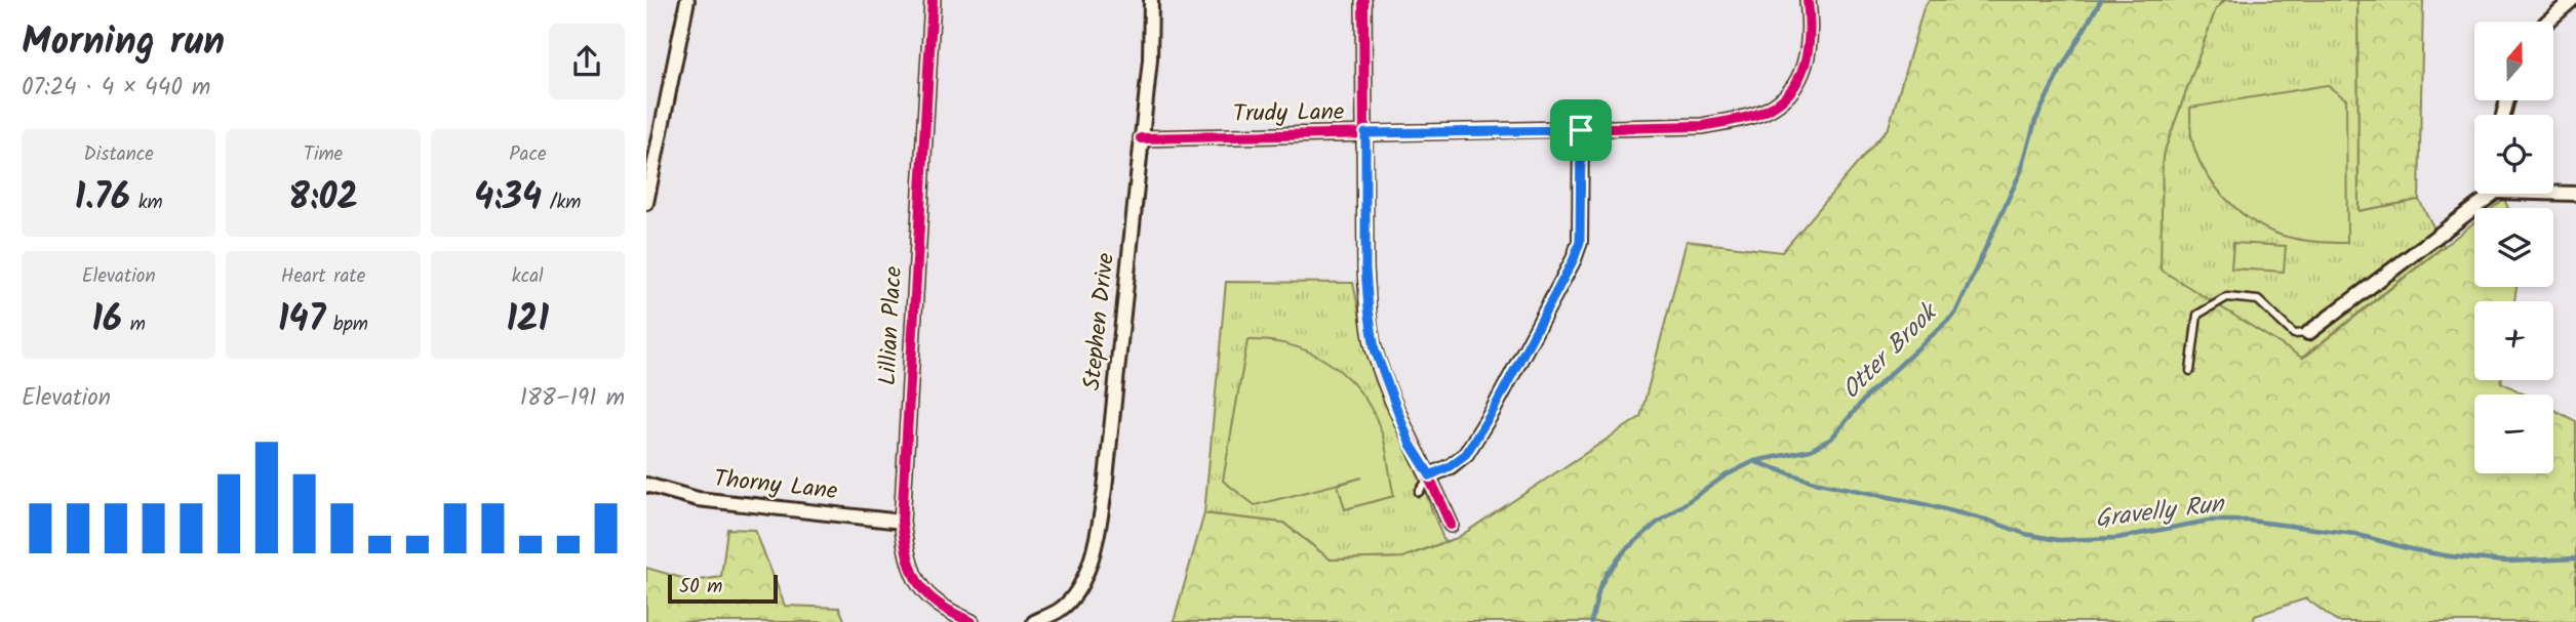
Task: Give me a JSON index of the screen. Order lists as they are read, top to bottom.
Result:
{
  "streets": {
    "street": [
      "Trudy Lane",
      "Stephen Drive",
      "Lillian Place",
      "Thorny Lane"
    ]
  },
  "crossings": [
    ["Trudy Lane", "Stephen Drive"],
    ["Lillian Place", "Thorny Lane"]
  ],
  "water": ["Otter Brook", "Gravelly Run"],
  "scale_bar": "50 m",
  "north": "top",
  "page": {
    "heading": ["Morning run", "07:24 · 4 × 440 m"],
    "map_buttons": ["+", "−"],
    "stats": [
      ["Distance", "1.76 km"],
      ["Time", "8:02"],
      ["Pace", "4:34 /km"],
      ["Elevation", "16 m"],
      ["Heart rate", "147 bpm"],
      ["kcal", "121"]
    ],
    "chart": ["Elevation", "188–191 m"],
    "scale": "50 m"
  }
}
